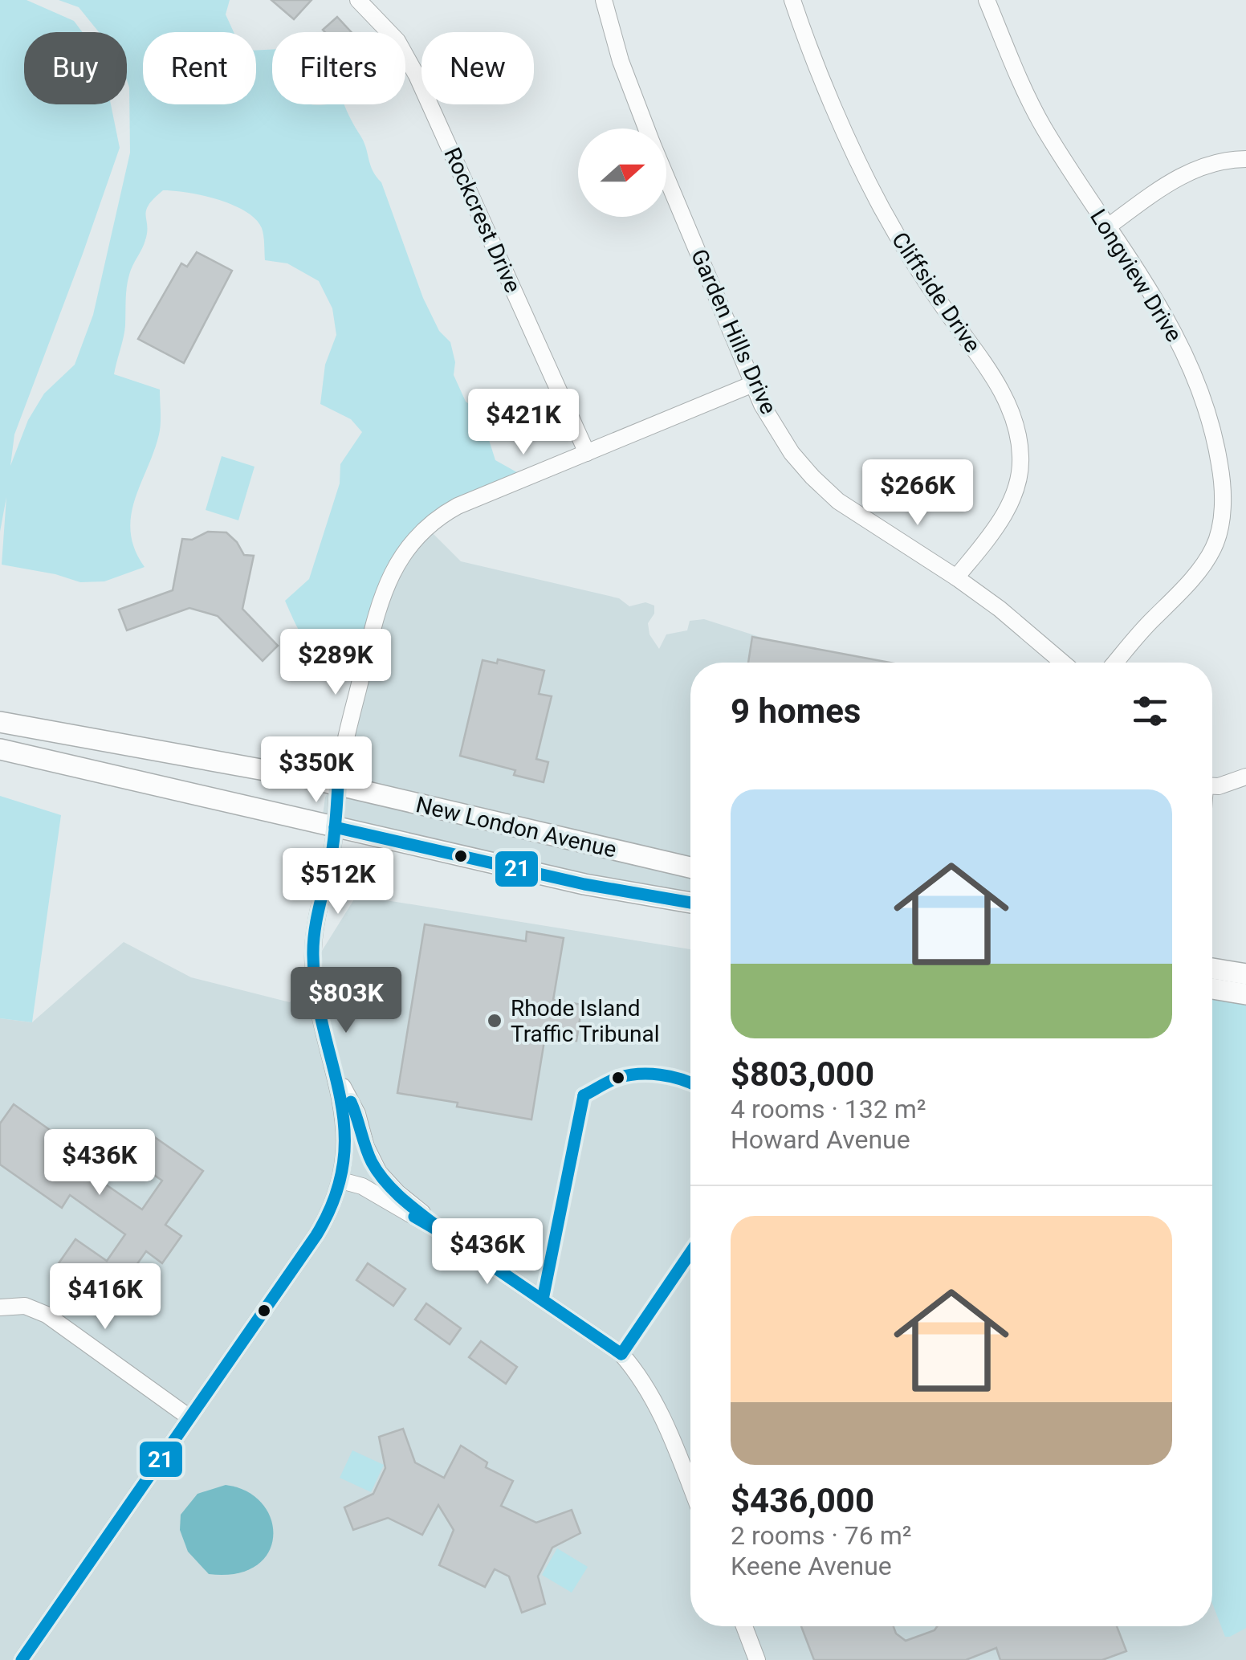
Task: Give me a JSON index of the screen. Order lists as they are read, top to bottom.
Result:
{
  "streets": {
    "main road": ["New London Avenue"],
    "street": [
      "Rockcrest Drive",
      "Longview Drive",
      "Cliffside Drive",
      "Garden Hills Drive"
    ]
  },
  "crossings": [
    ["Cliffside Drive", "Garden Hills Drive"]
  ],
  "places": ["Rhode Island Traffic Tribunal"],
  "lines": ["transit line 21"],
  "north": "right",
  "page": {
    "chip": [
      "Buy",
      "Rent",
      "Filters",
      "New"
    ],
    "price": [
      "$421K",
      "$266K",
      "$289K",
      "$350K",
      "$512K",
      "$803K",
      "$436K",
      "$436K",
      "$416K"
    ],
    "heading": "9 homes",
    "list": [
      {
        "name": "$803,000",
        "note": "4 rooms · 132 m² · Howard Avenue"
      },
      {
        "name": "$436,000",
        "note": "2 rooms · 76 m² · Keene Avenue"
      }
    ]
  }
}
